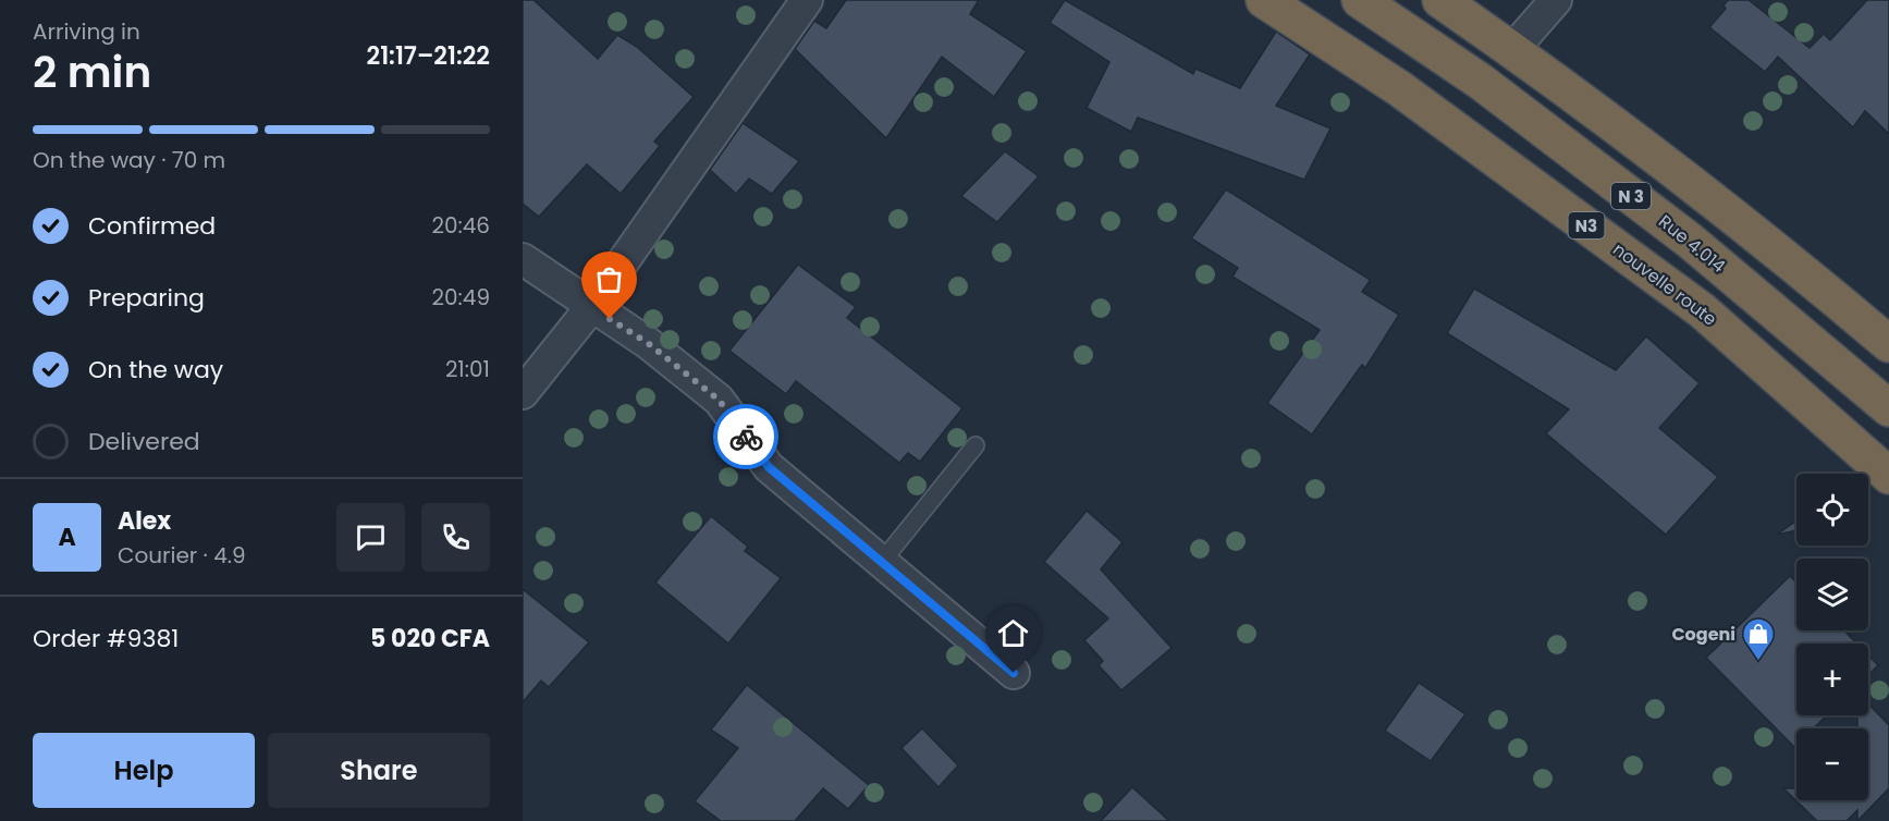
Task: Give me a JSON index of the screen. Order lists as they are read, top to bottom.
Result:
{
  "streets": {
    "highway": [
      "N 3",
      "N3",
      "Rue 4.014",
      "nouvelle route"
    ]
  },
  "places": {
    "shop": ["Cogeni"]
  },
  "page": {
    "heading": ["2 min", "Arriving in", "21:17–21:22"],
    "panel": [
      "Alex",
      "Courier · 4.9",
      "Order #9381",
      "5 020 CFA"
    ],
    "bar": "On the way · 70 m",
    "list": [
      ["Confirmed", "20:46"],
      ["Preparing", "20:49"],
      ["On the way", "21:01"],
      "Delivered"
    ],
    "map_buttons": ["+", "−"],
    "round": "A",
    "buttons": ["Help", "Share"]
  }
}
